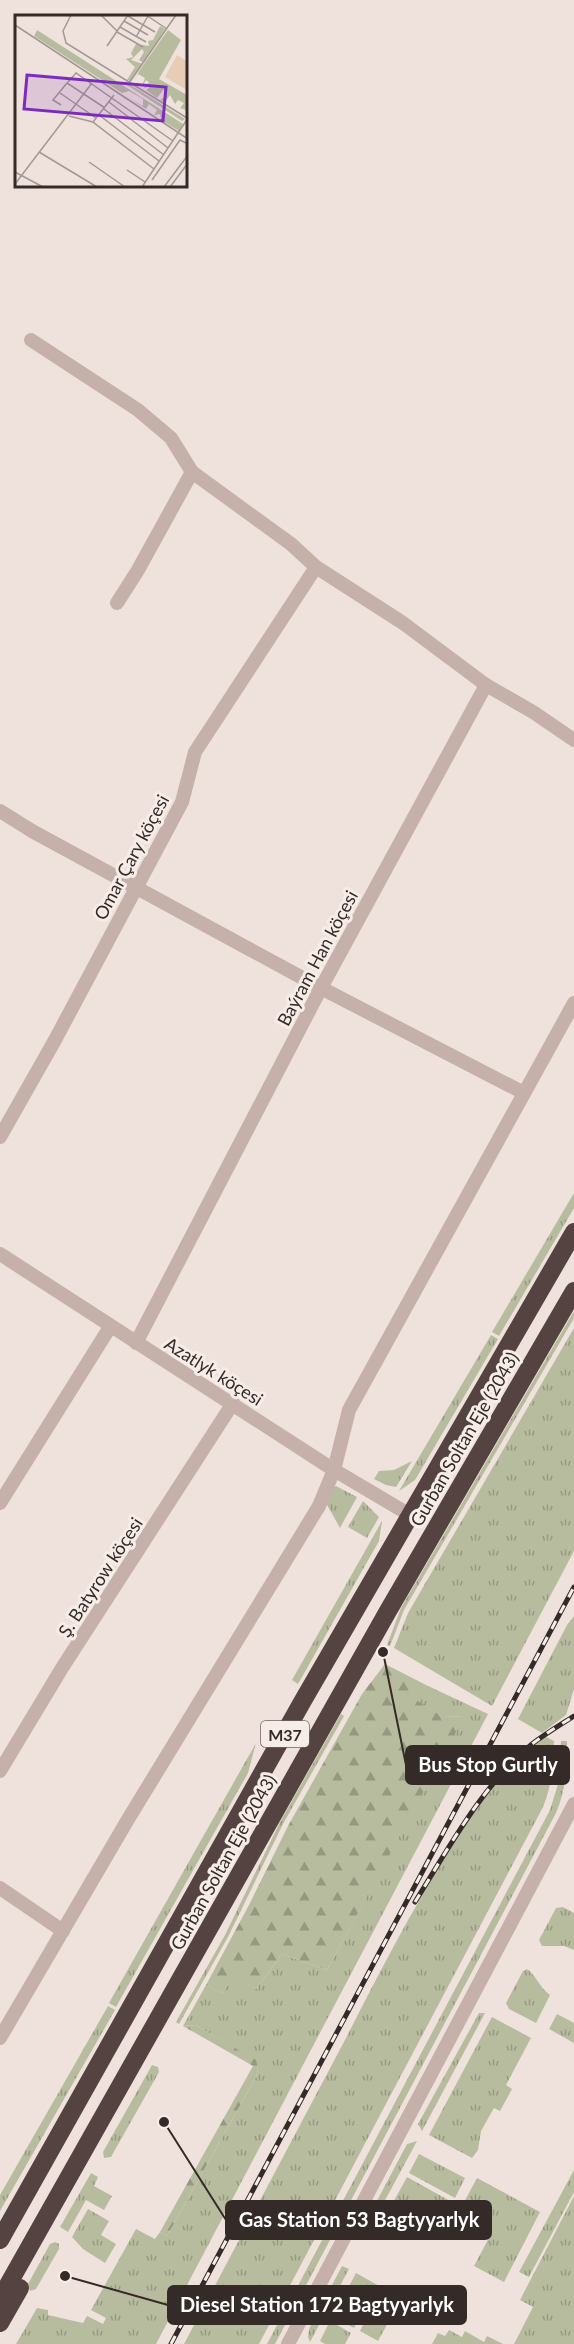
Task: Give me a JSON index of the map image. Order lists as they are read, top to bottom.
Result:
{
  "streets": {
    "highway": ["Gurban Soltan Eje (2043)", "M37"],
    "street": [
      "Omar Çary köçesi",
      "Baýram Han köçesi",
      "Azatlyk köçesi",
      "Ş. Batyrow köçesi"
    ]
  },
  "crossings": [
    ["Baýram Han köçesi", "Azatlyk köçesi"],
    ["Azatlyk köçesi", "Gurban Soltan Eje (2043)"],
    ["Azatlyk köçesi", "Ş. Batyrow köçesi"]
  ],
  "places": ["Bus Stop Gurtly", "Gas Station 53 Bagtyyarlyk", "Diesel Station 172 Bagtyyarlyk"]
}
